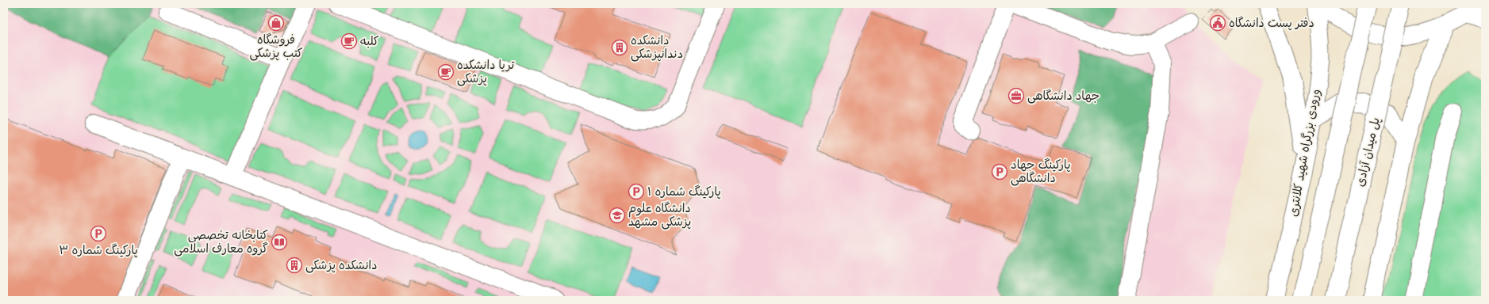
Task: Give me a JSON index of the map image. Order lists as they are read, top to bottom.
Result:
{
  "streets": {
    "main road": ["پل میدان آزادی", "ورودی بزرگراه شهید کلانتری"]
  },
  "places": {
    "shop": ["فروشگاه کتب پزشکی"],
    "public building": ["دفتر پست دانشگاه"],
    "cafe": ["کلبه", "تریا دانشکده پزشکی"],
    "building": ["دانشکده دندانپزشکی", "دانشکده پزشکی"],
    "office": ["جهاد دانشگاهی"],
    "parking": ["پارکینگ جهاد دانشگاهی", "پارکینگ شماره ۱", "پارکینگ شماره ۳"],
    "school or university": ["دانشگاه علوم پزشکی مشهد"],
    "library": ["کتابخانه تخصصی گروه معارف اسلامی"]
  }
}
